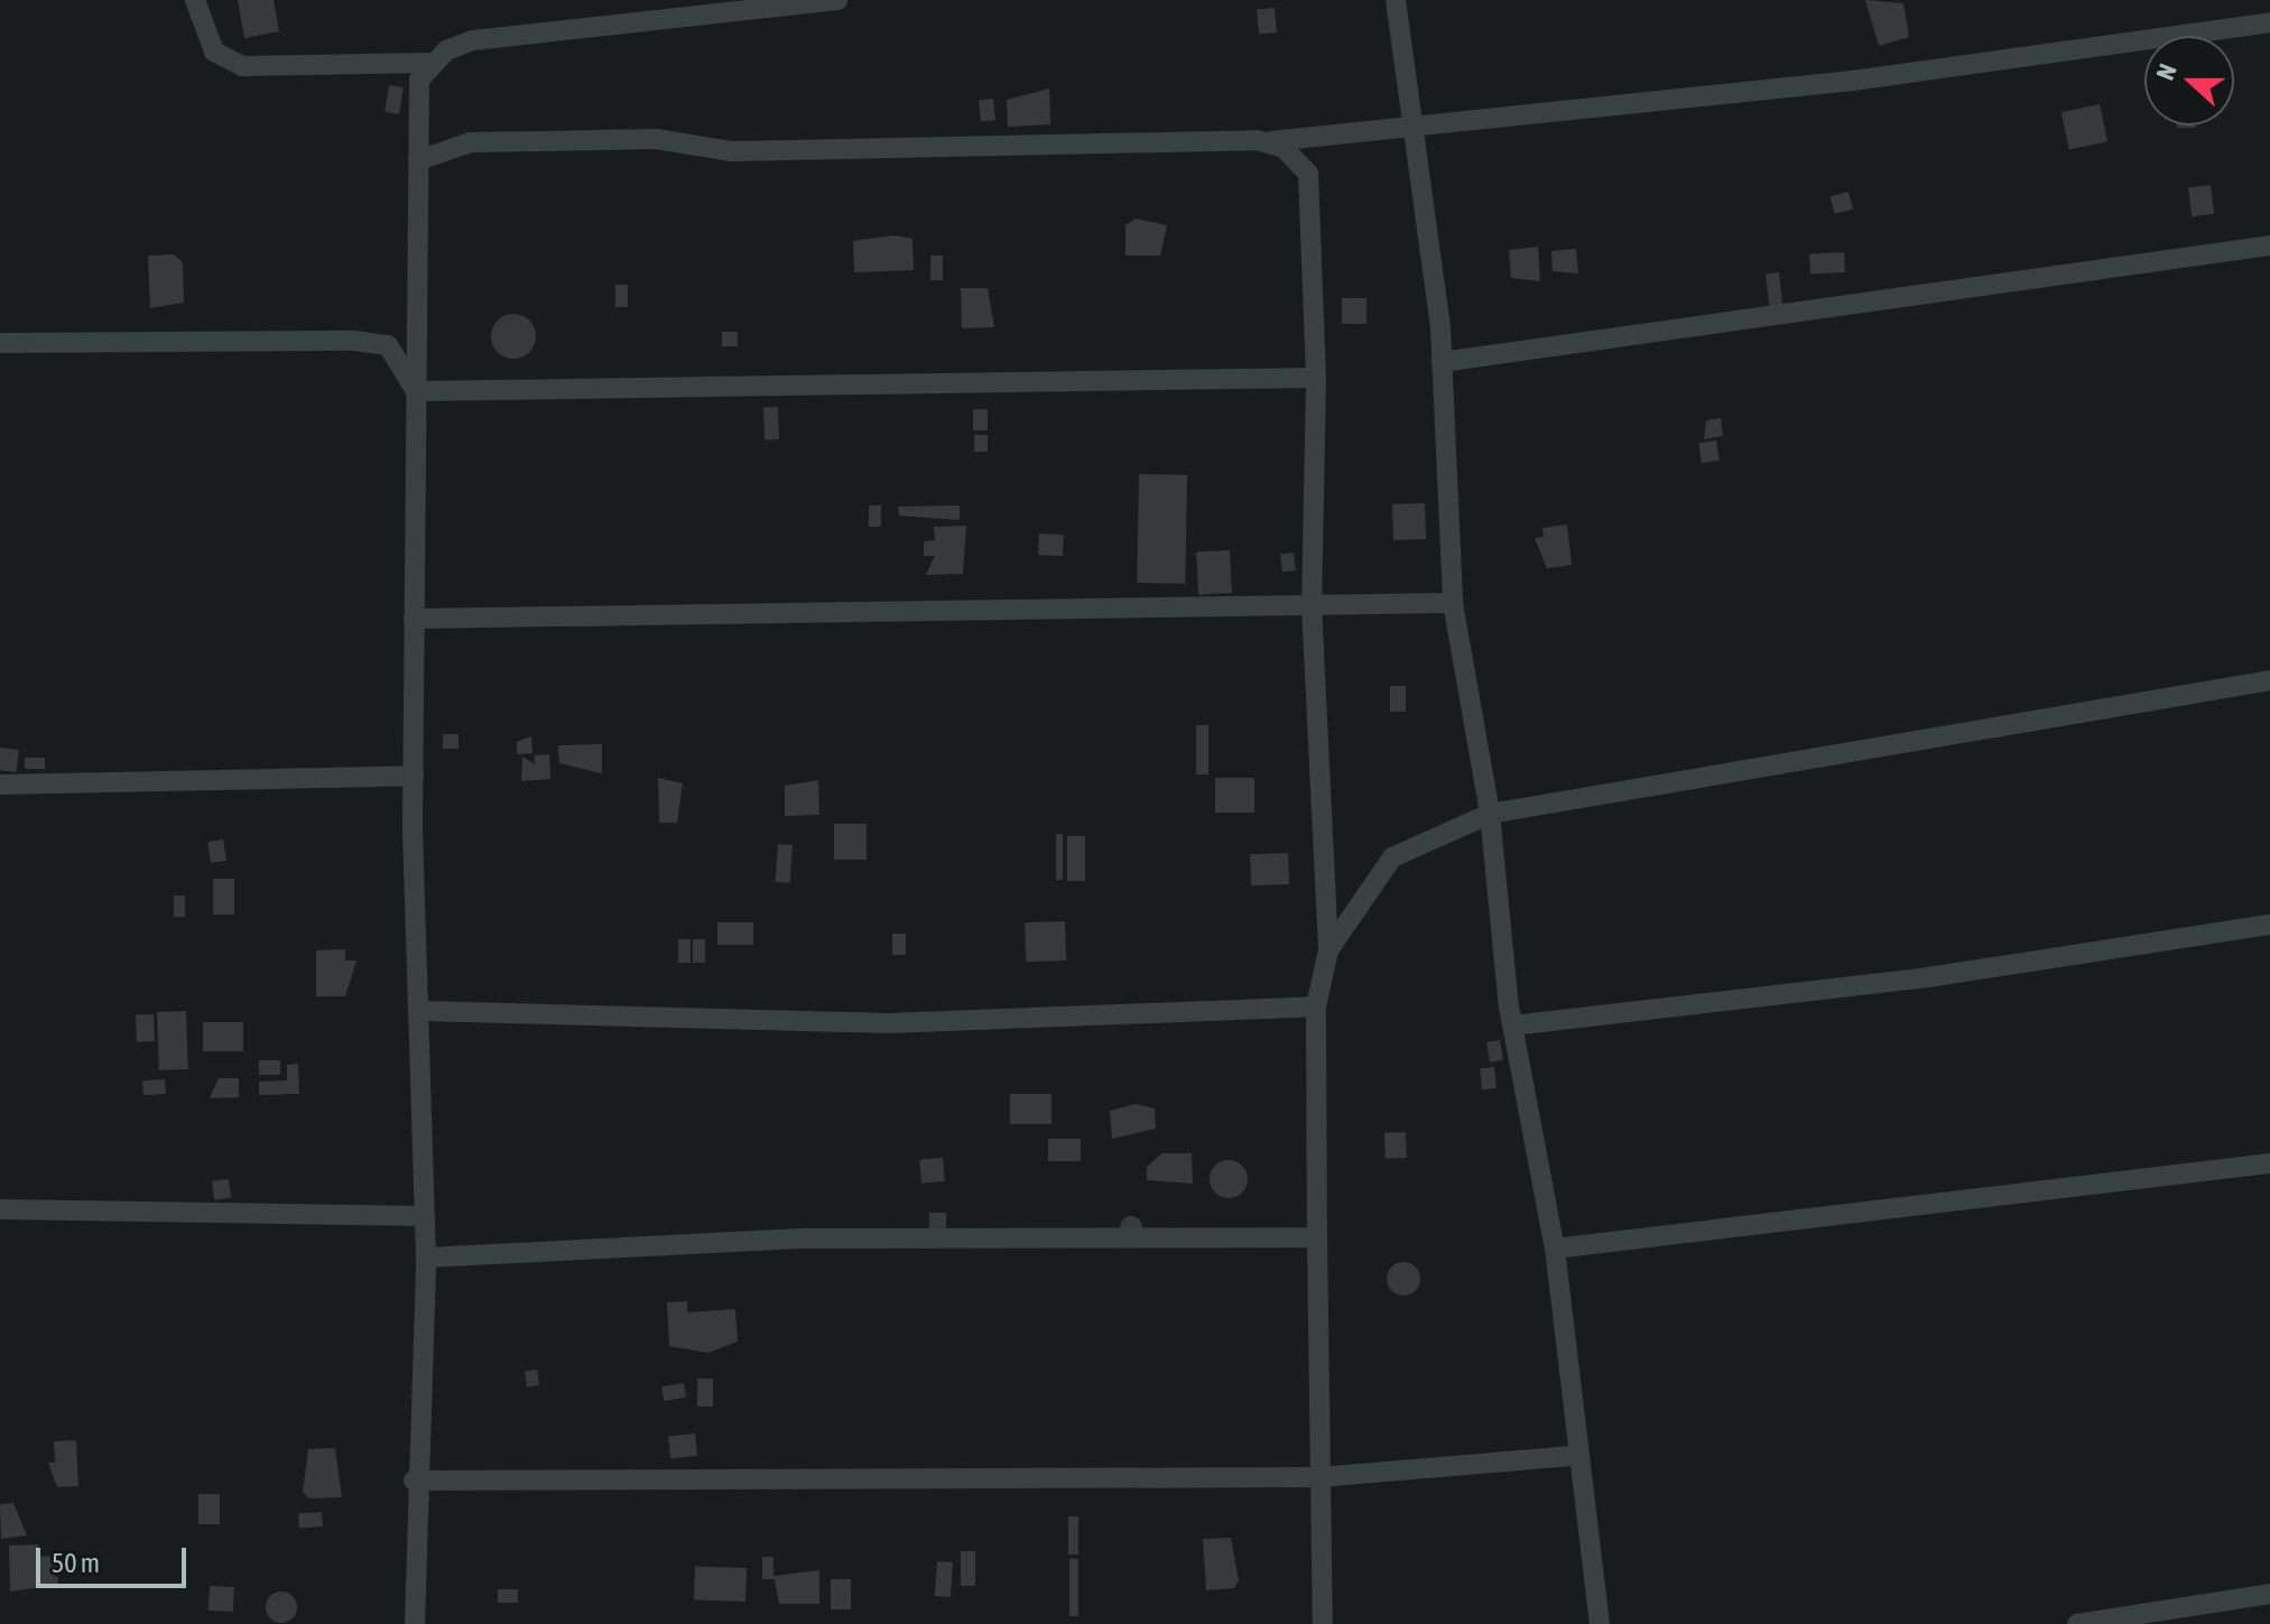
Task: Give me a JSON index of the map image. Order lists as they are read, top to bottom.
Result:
{
  "scale_bar": "50 m",
  "north": "left"
}
